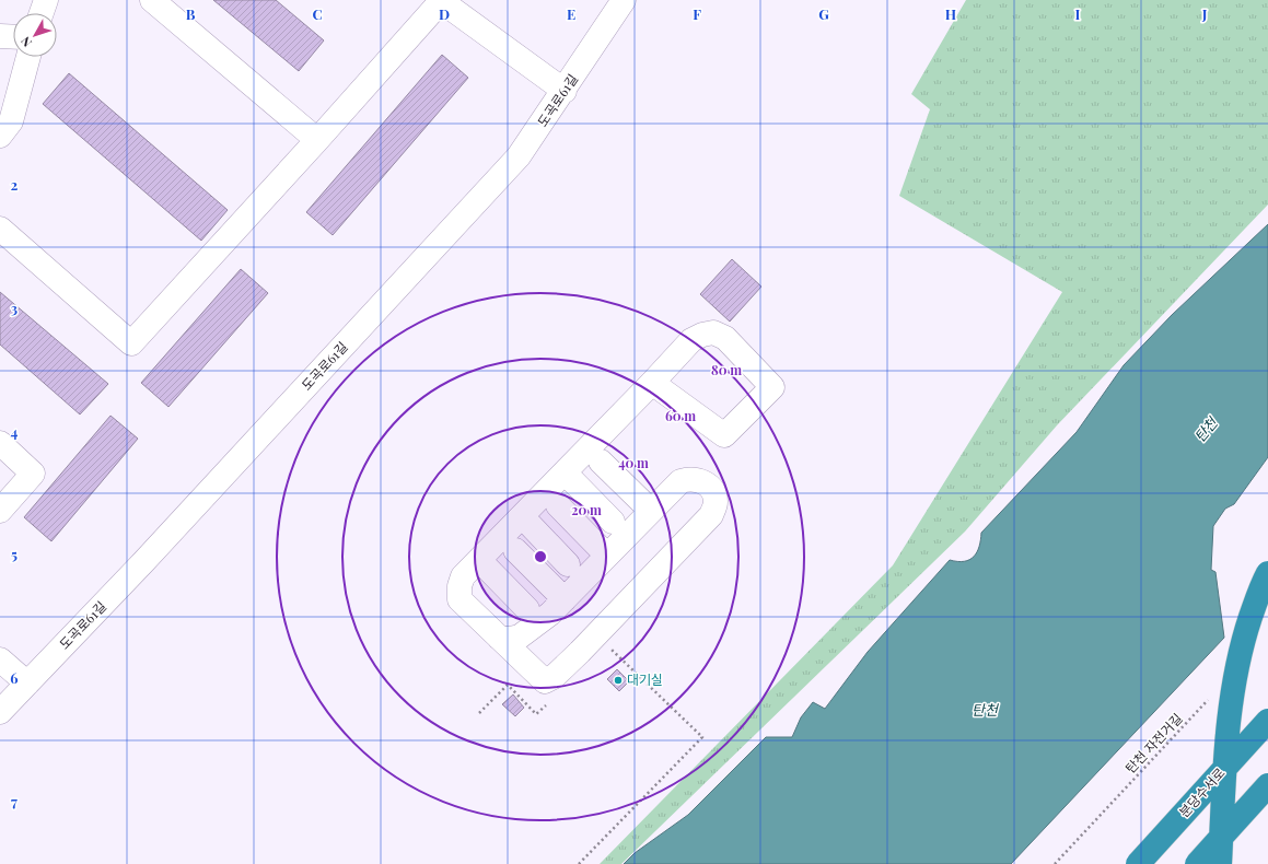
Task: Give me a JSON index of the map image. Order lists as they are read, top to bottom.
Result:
{
  "streets": {
    "highway": ["분당수서로"],
    "street": ["도곡로61길"],
    "path": ["탄천 자전거길"]
  },
  "water": ["탄천"],
  "places": ["대기실"],
  "north": "bottom left",
  "grid": {
    "columns": [
      "B",
      "C",
      "D",
      "E",
      "F",
      "G",
      "H",
      "I",
      "J"
    ],
    "rows": [
      "2",
      "3",
      "4",
      "5",
      "6",
      "7"
    ]
  },
  "rings": [
    "80 m",
    "60 m",
    "40 m",
    "20 m"
  ]
}
